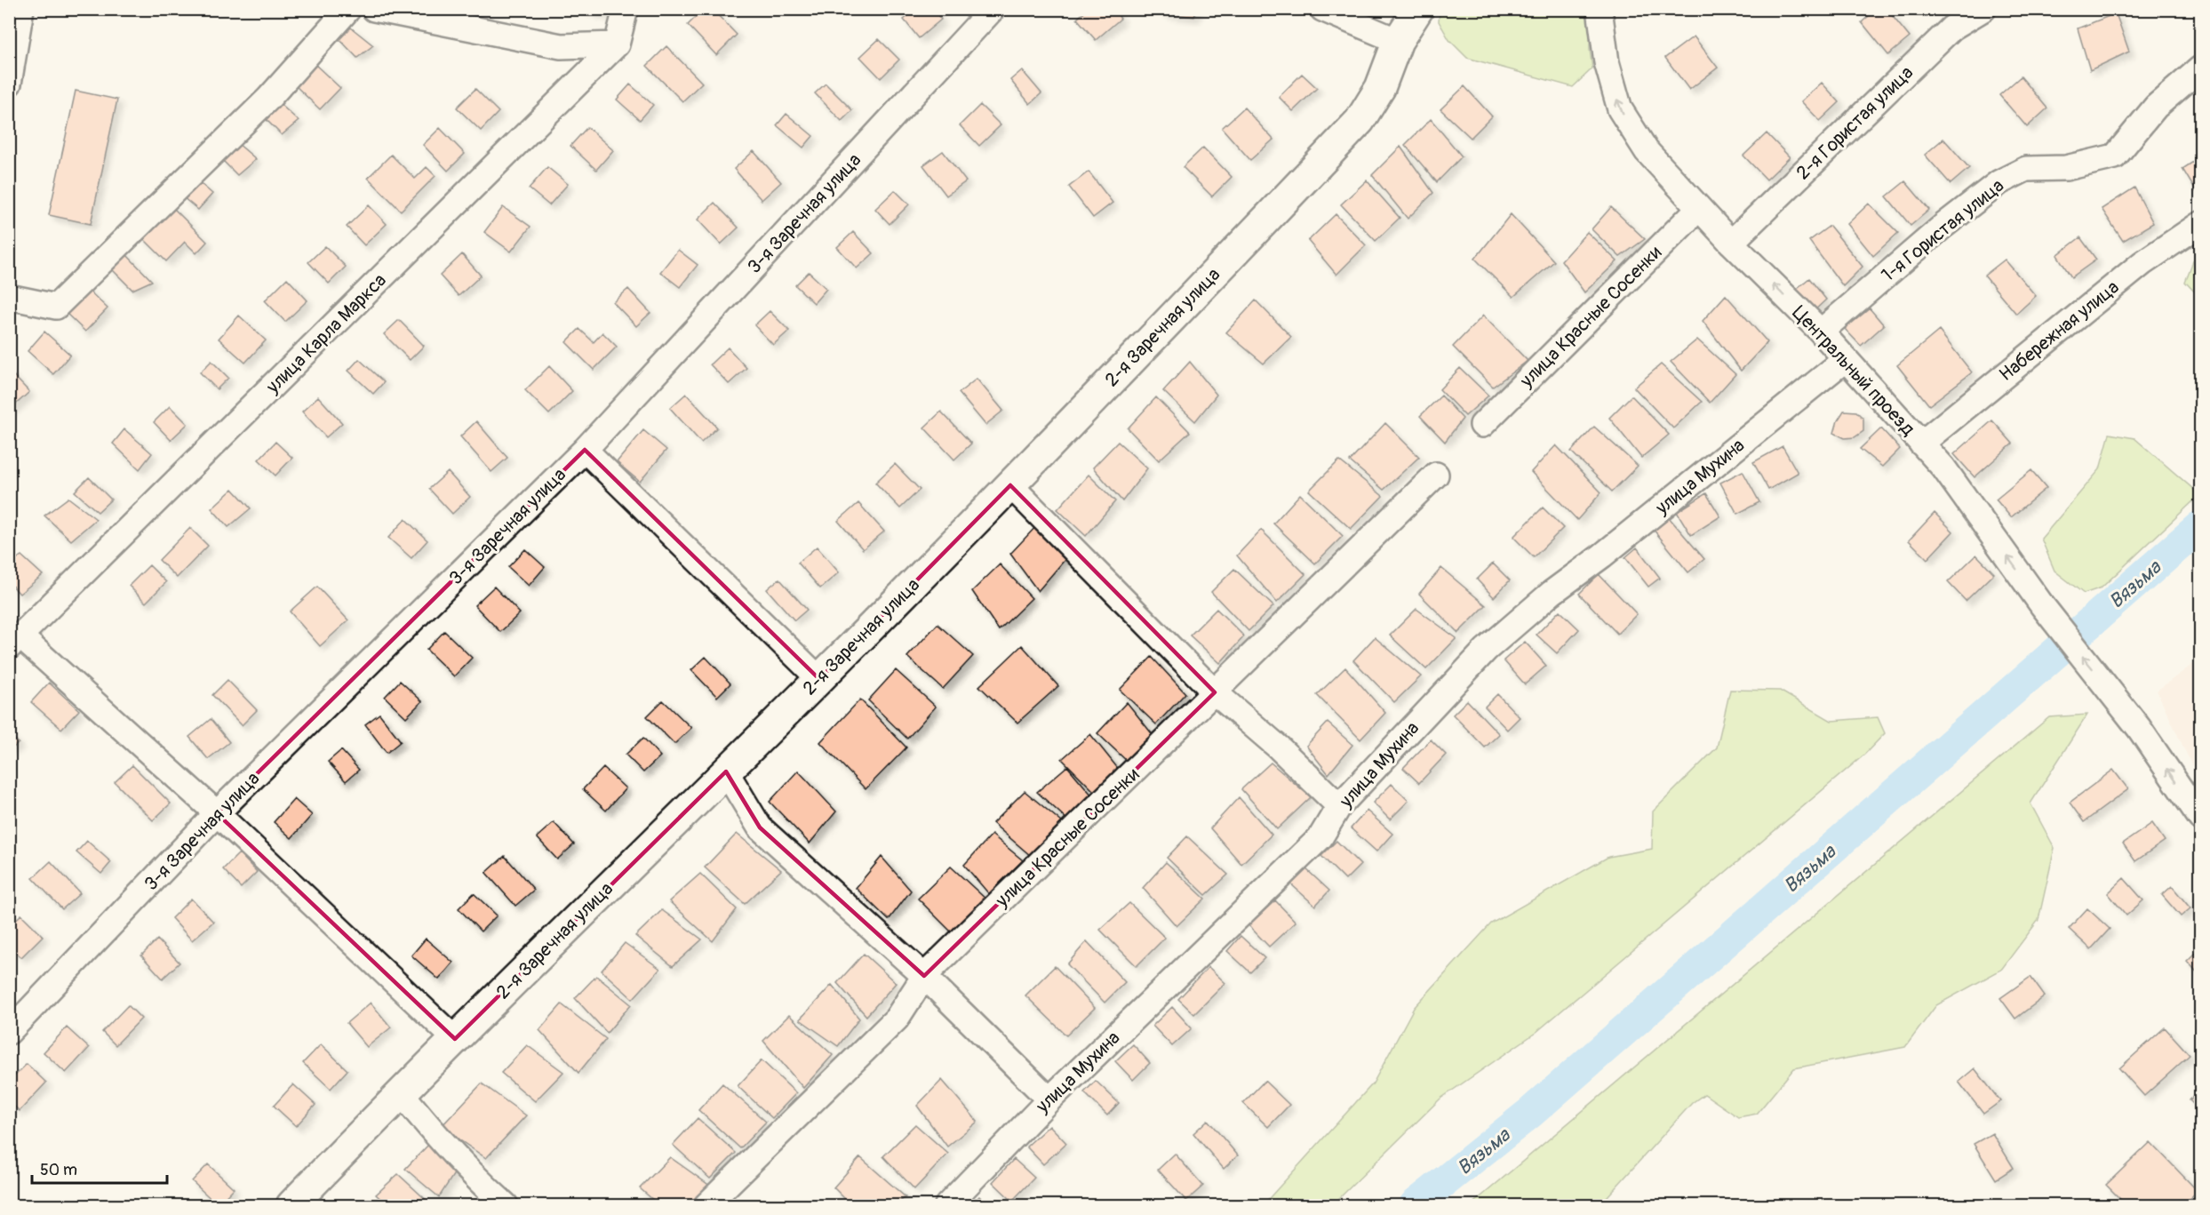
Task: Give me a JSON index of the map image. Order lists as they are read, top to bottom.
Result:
{
  "streets": {
    "main road": ["2-я Заречная улица"],
    "street": [
      "2-я Гористая улица",
      "3-я Заречная улица",
      "1-я Гористая улица",
      "улица Красные Сосенки",
      "Набережная улица",
      "улица Карла Маркса",
      "Центральный проезд",
      "улица Мухина"
    ]
  },
  "crossings": [
    ["2-я Гористая улица", "Центральный проезд"],
    ["1-я Гористая улица", "Центральный проезд"],
    ["улица Красные Сосенки", "Центральный проезд"],
    ["Набережная улица", "Центральный проезд"],
    ["Центральный проезд", "улица Мухина"]
  ],
  "one_way": ["Центральный проезд"],
  "water": ["Вязьма"],
  "scale_bar": "50 m"
}
